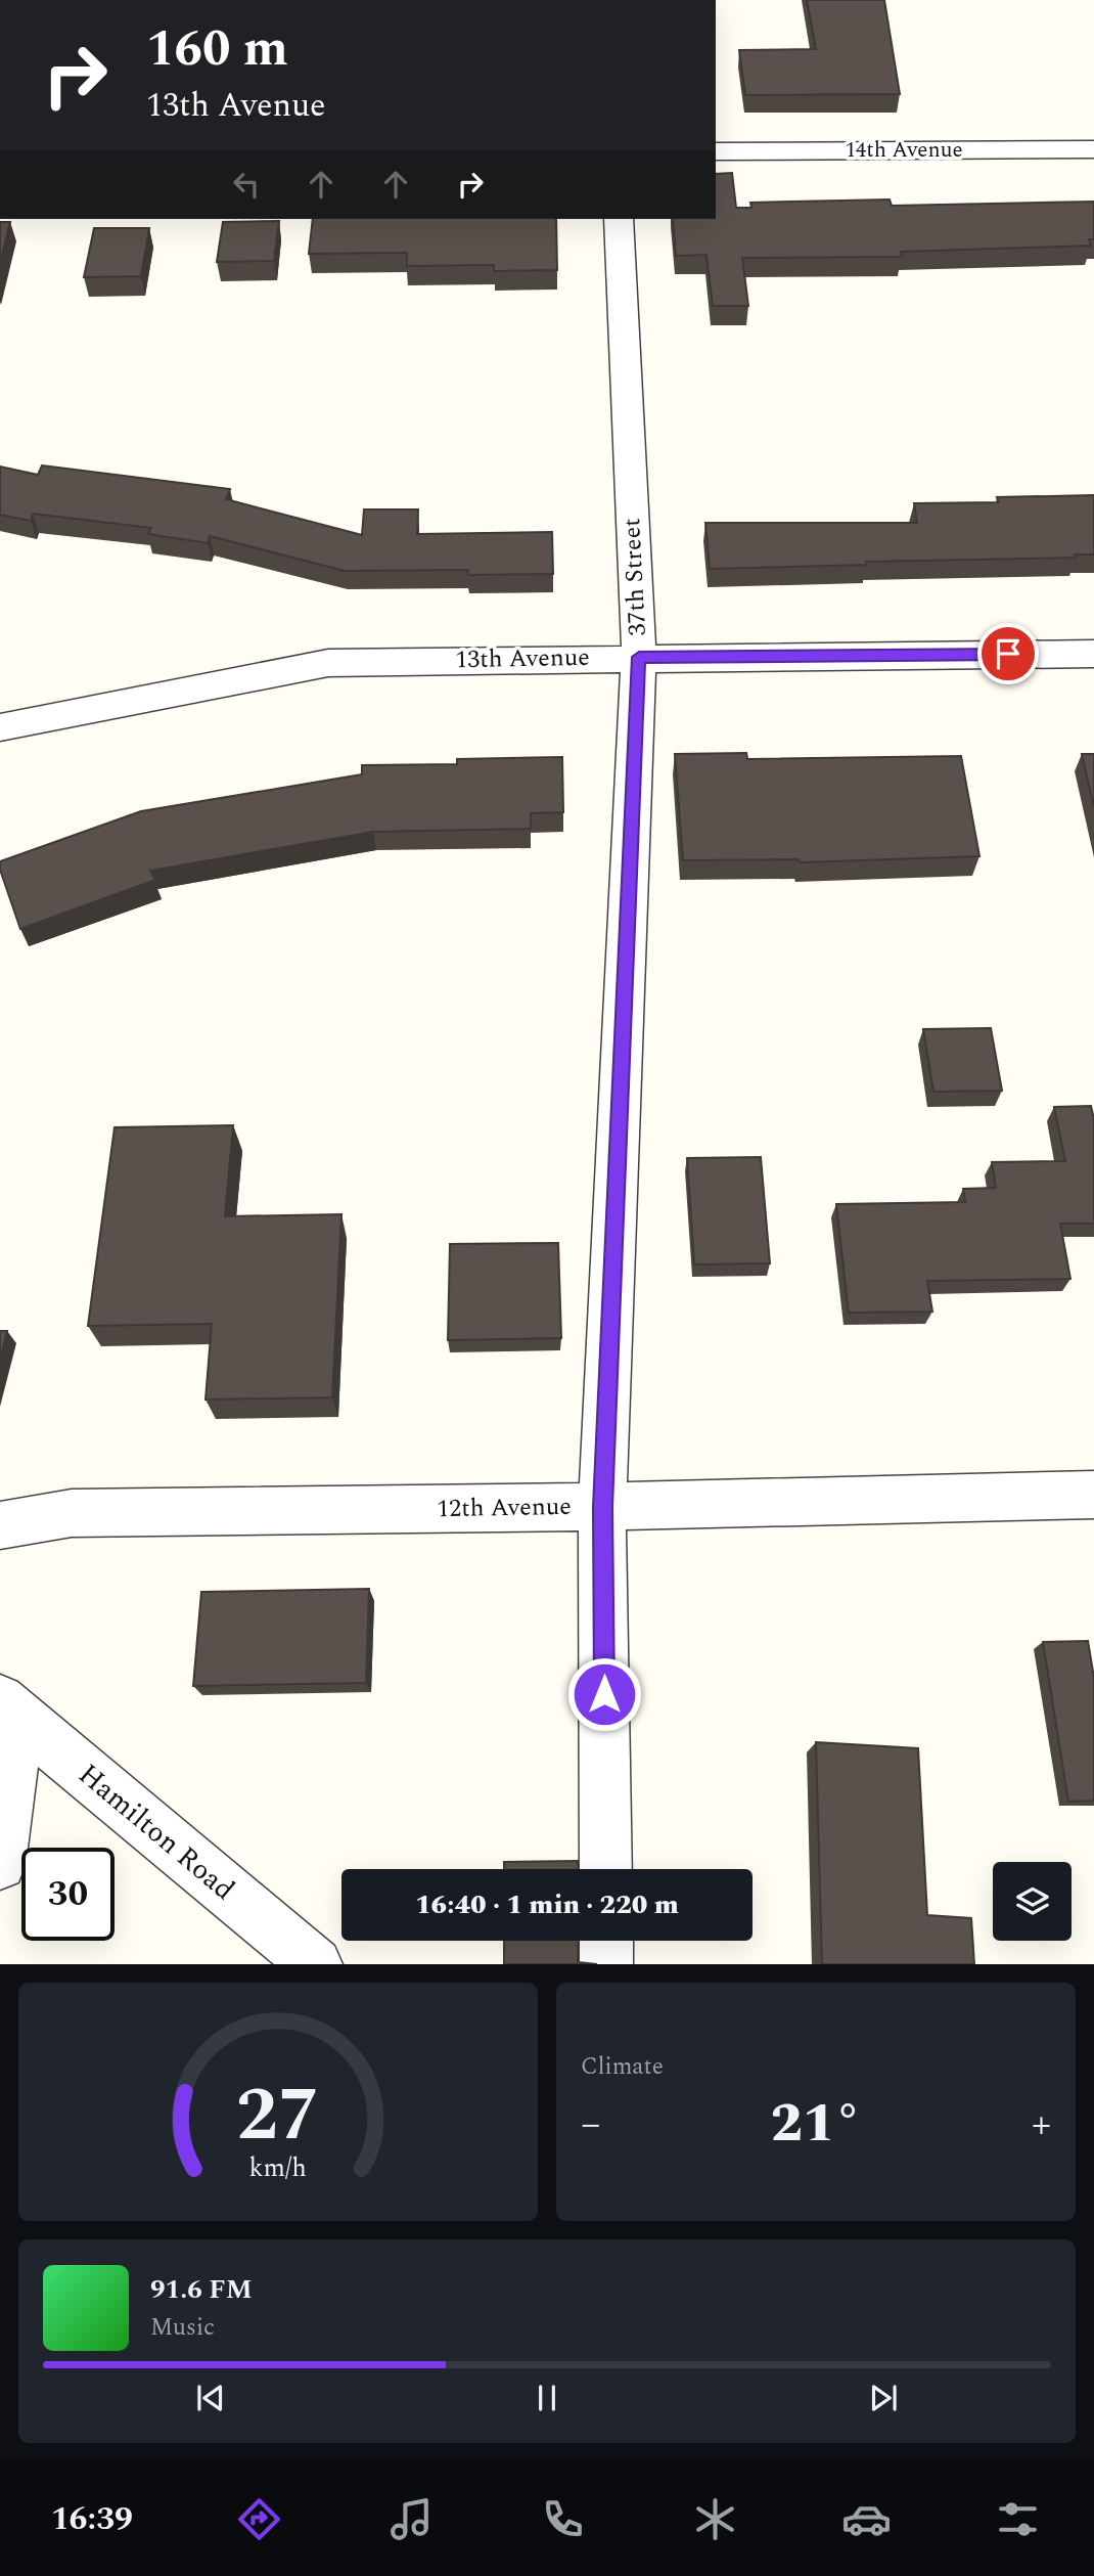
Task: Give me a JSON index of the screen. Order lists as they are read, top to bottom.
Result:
{
  "streets": {
    "street": [
      "14th Avenue",
      "37th Street",
      "13th Avenue",
      "12th Avenue",
      "Hamilton Road"
    ]
  },
  "crossings": [
    ["37th Street", "13th Avenue"],
    ["37th Street", "12th Avenue"]
  ],
  "page": {
    "turn": ["160 m", "13th Avenue"],
    "limit": "30",
    "trip": "16:40 · 1 min · 220 m",
    "tile": "Climate",
    "heat": ["−", "21°", "+"],
    "song": ["91.6 FM", "Music"],
    "tabs": "16:39",
    "gauge": ["27", "km/h"]
  }
}
